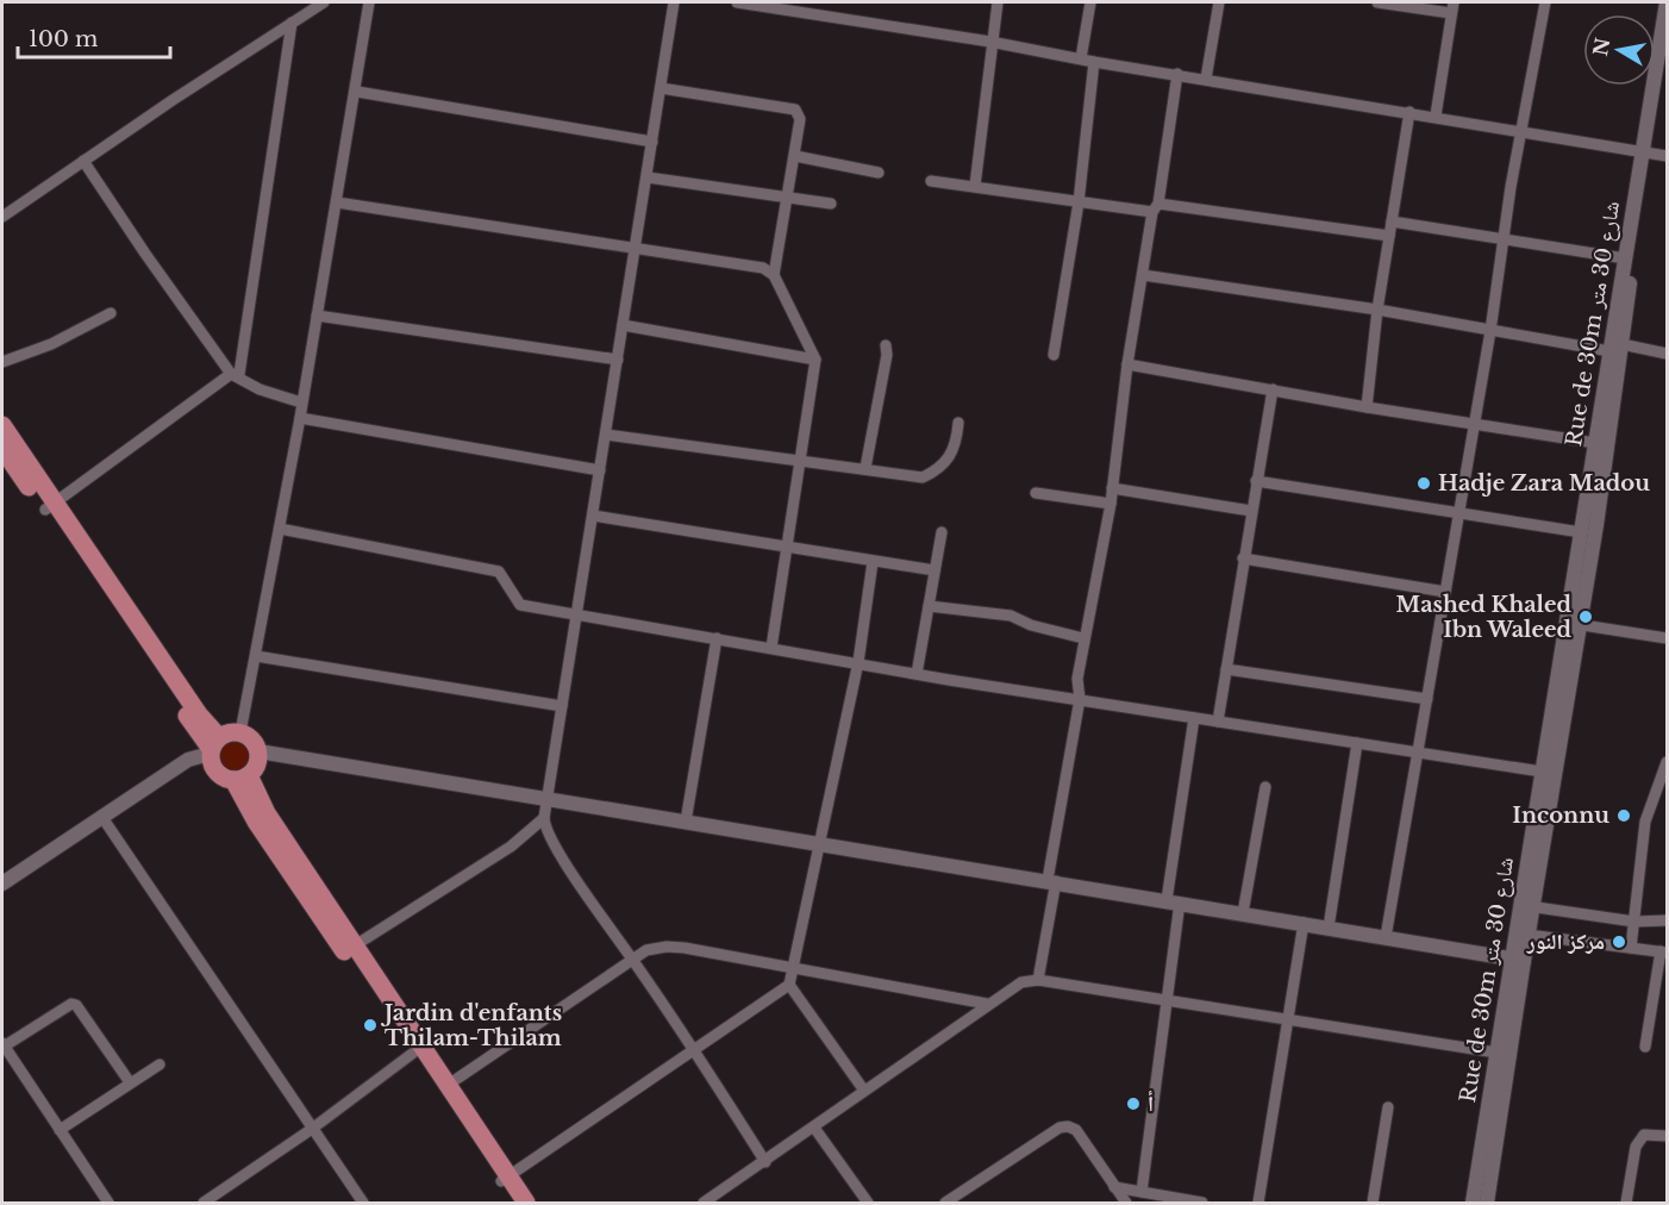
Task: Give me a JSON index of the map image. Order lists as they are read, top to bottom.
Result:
{
  "streets": {
    "street": ["Rue de 30m شارع 30 متر"]
  },
  "places": [
    "Hadje Zara Madou",
    "Mashed Khaled Ibn Waleed",
    "Inconnu",
    "مركز النور",
    "Jardin d'enfants Thilam-Thilam",
    "أ"
  ],
  "scale_bar": "100 m",
  "north": "left"
}
